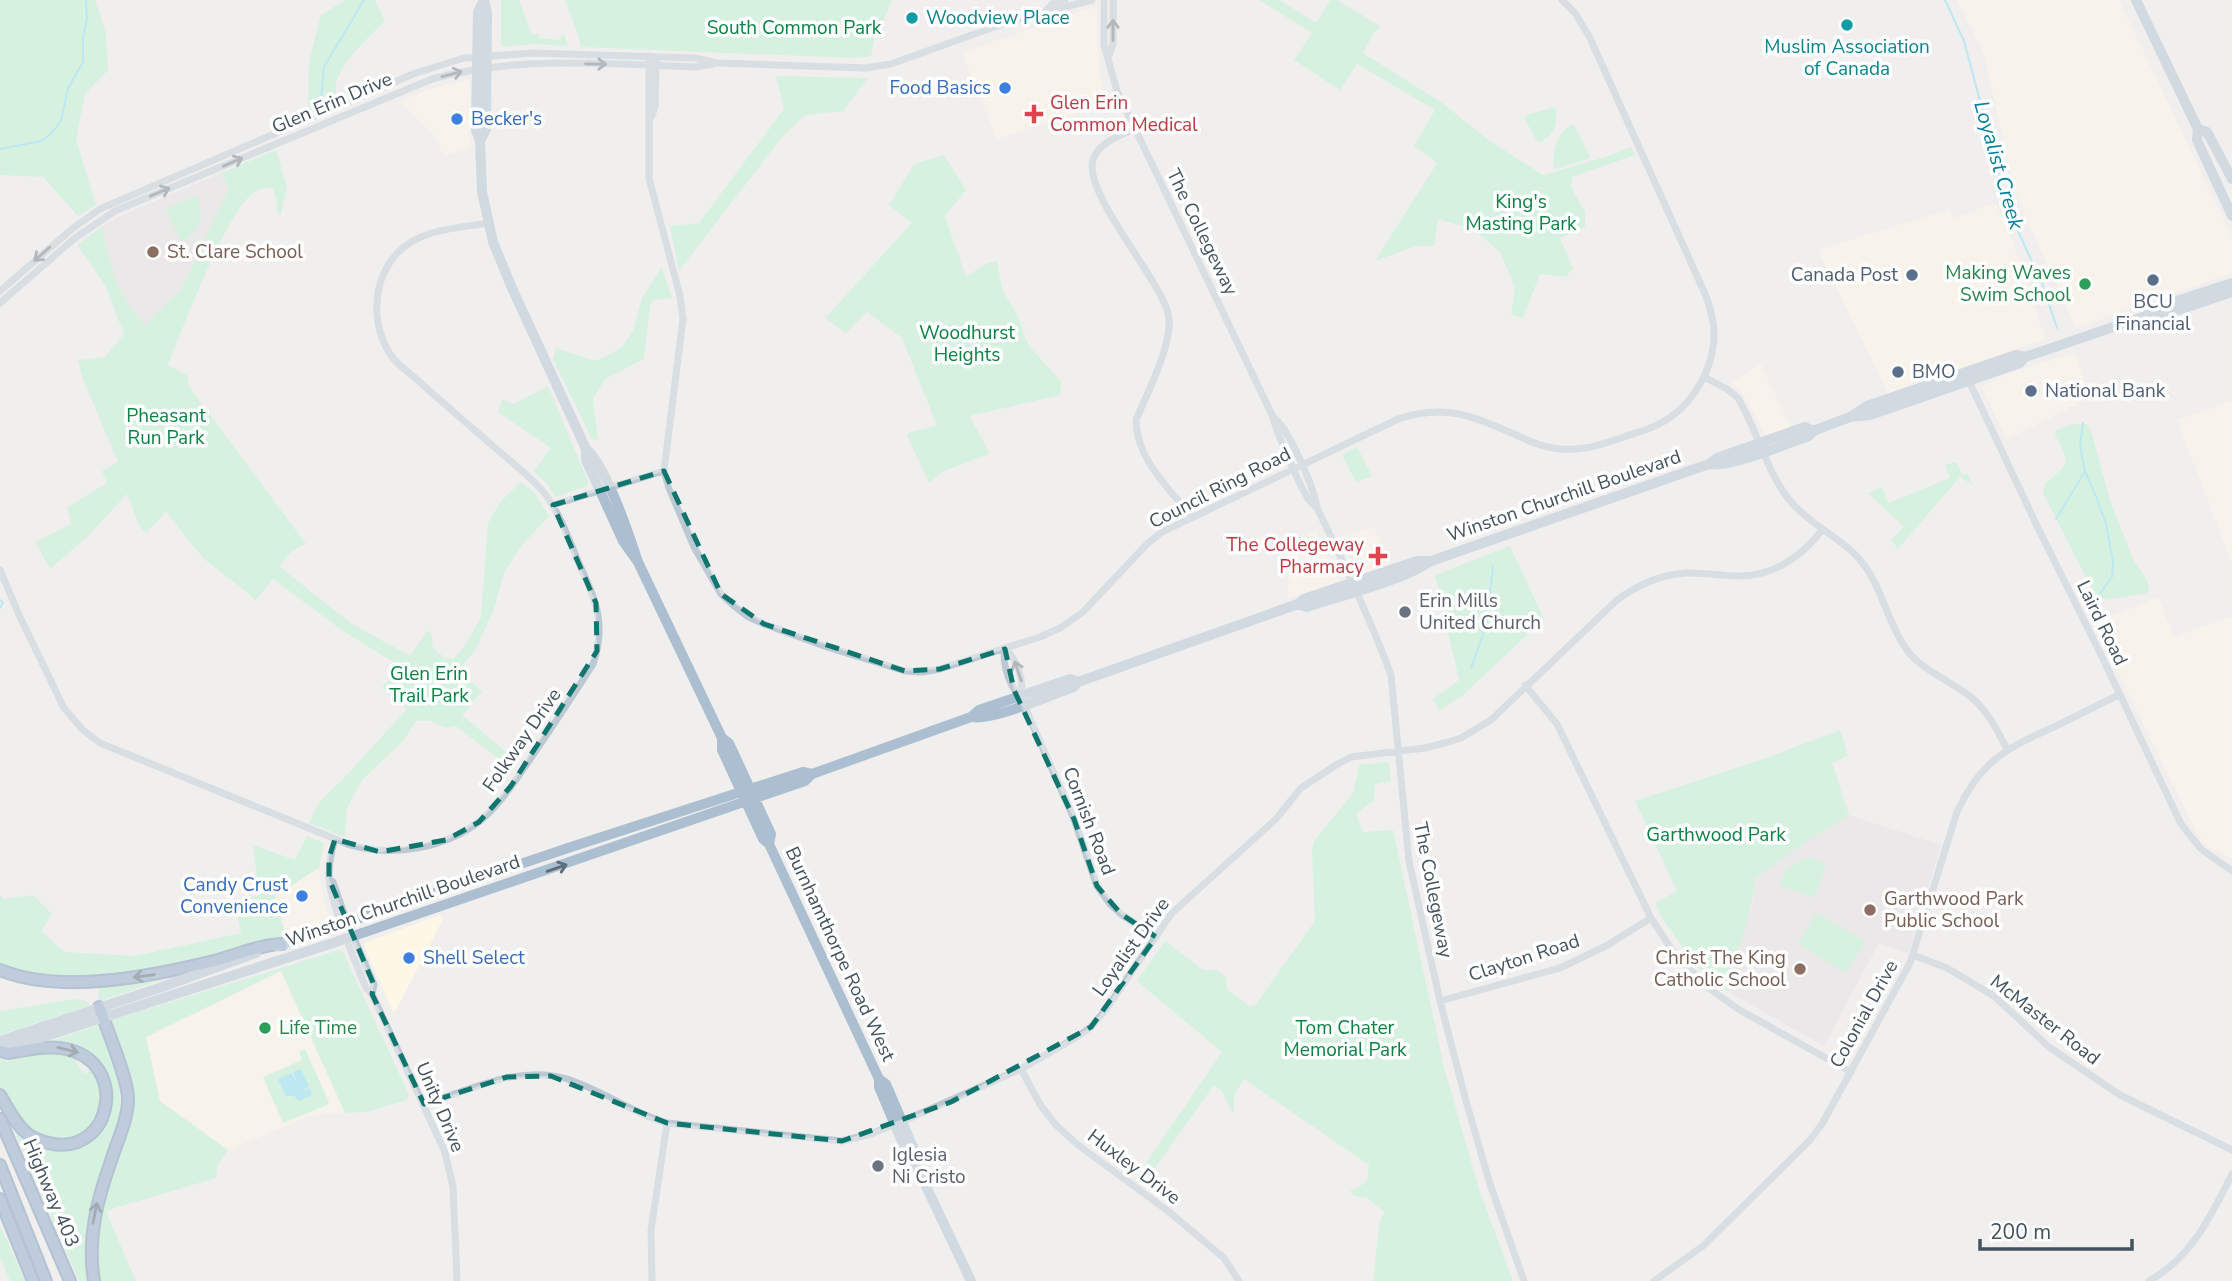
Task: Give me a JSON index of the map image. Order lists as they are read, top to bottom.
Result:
{
  "streets": {
    "highway": ["Highway 403"],
    "main road": ["Winston Churchill Boulevard", "Burnhamthorpe Road West"],
    "street": [
      "Glen Erin Drive",
      "The Collegeway",
      "Council Ring Road",
      "Laird Road",
      "Folkway Drive",
      "Cornish Road",
      "Loyalist Drive",
      "Clayton Road",
      "Colonial Drive",
      "McMaster Road",
      "Unity Drive",
      "Huxley Drive"
    ]
  },
  "crossings": [
    ["Glen Erin Drive", "Council Ring Road"],
    ["Glen Erin Drive", "Burnhamthorpe Road West"],
    ["The Collegeway", "Council Ring Road"],
    ["The Collegeway", "Winston Churchill Boulevard"],
    ["The Collegeway", "Loyalist Drive"],
    ["The Collegeway", "Clayton Road"],
    ["Council Ring Road", "Cornish Road"],
    ["Winston Churchill Boulevard", "Laird Road"],
    ["Winston Churchill Boulevard", "Cornish Road"],
    ["Winston Churchill Boulevard", "Burnhamthorpe Road West"],
    ["Winston Churchill Boulevard", "Unity Drive"],
    ["Laird Road", "Colonial Drive"],
    ["Folkway Drive", "Burnhamthorpe Road West"],
    ["Cornish Road", "Loyalist Drive"],
    ["Loyalist Drive", "Burnhamthorpe Road West"],
    ["Loyalist Drive", "Unity Drive"],
    ["Loyalist Drive", "Huxley Drive"],
    ["Colonial Drive", "McMaster Road"]
  ],
  "water": ["Loyalist Creek"],
  "parks": [
    "South Common Park",
    "King's Masting Park",
    "Woodhurst Heights",
    "Pheasant Run Park",
    "Glen Erin Trail Park",
    "Garthwood Park",
    "Tom Chater Memorial Park"
  ],
  "places": {
    "other": [
      "Woodview Place",
      "Muslim Association of Canada",
      "Food Basics",
      "Becker's",
      "St. Clare School",
      "Canada Post",
      "BCU Financial",
      "Making Waves Swim School",
      "BMO",
      "National Bank",
      "Erin Mills United Church",
      "Candy Crust Convenience",
      "Garthwood Park Public School",
      "Shell Select",
      "Christ The King Catholic School",
      "Life Time",
      "Iglesia Ni Cristo"
    ],
    "health": ["Glen Erin Common Medical", "The Collegeway Pharmacy"]
  },
  "scale_bar": "200 m"
}
